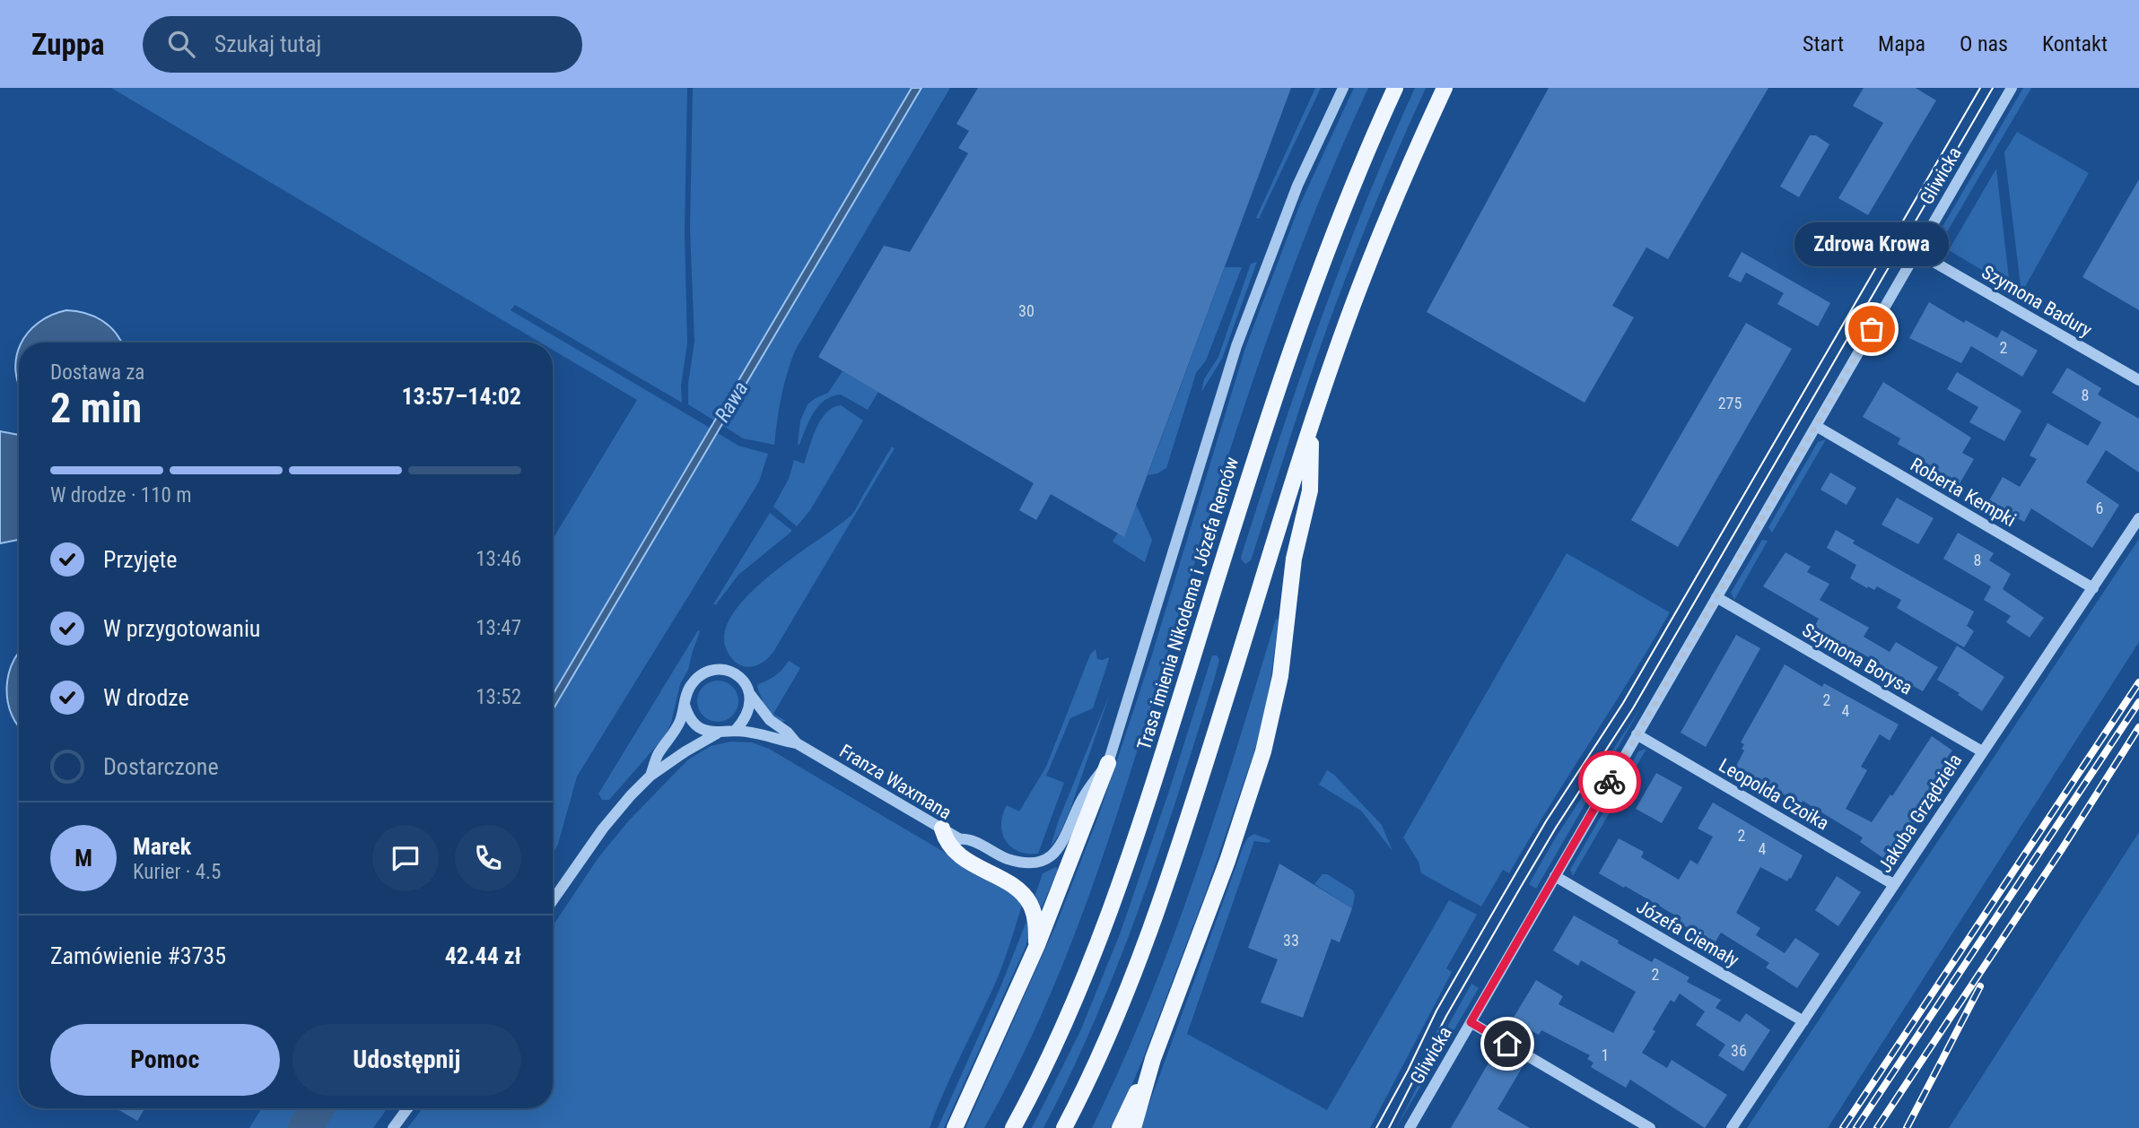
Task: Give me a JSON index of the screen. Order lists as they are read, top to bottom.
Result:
{
  "streets": {
    "main road": ["Trasa imienia Nikodema i Józefa Renców"],
    "street": [
      "Gliwicka",
      "Szymona Badury",
      "Roberta Kempki",
      "Szymona Borysa",
      "Franza Waxmana",
      "Leopolda Czoika",
      "Jakuba Grządziela",
      "Józefa Ciemały"
    ]
  },
  "crossings": [
    ["Gliwicka", "Szymona Badury"],
    ["Gliwicka", "Roberta Kempki"],
    ["Gliwicka", "Szymona Borysa"],
    ["Gliwicka", "Leopolda Czoika"],
    ["Gliwicka", "Józefa Ciemały"],
    ["Roberta Kempki", "Jakuba Grządziela"],
    ["Szymona Borysa", "Jakuba Grządziela"],
    ["Leopolda Czoika", "Jakuba Grządziela"],
    ["Jakuba Grządziela", "Józefa Ciemały"]
  ],
  "water": ["Rawa"],
  "places": ["Zdrowa Krowa"],
  "house_numbers": [
    "30",
    "2",
    "8",
    "275",
    "6",
    "8",
    "2",
    "4",
    "2",
    "4",
    "33",
    "2",
    "36",
    "1"
  ],
  "page": {
    "header": "Zuppa",
    "search": "Szukaj tutaj",
    "nav": [
      "Start",
      "Mapa",
      "O nas",
      "Kontakt"
    ],
    "bubble": "Zdrowa Krowa",
    "heading": ["2 min", "Dostawa za", "13:57–14:02"],
    "panel": [
      "Marek",
      "Kurier · 4.5",
      "Zamówienie #3735",
      "42.44 zł"
    ],
    "bar": "W drodze · 110 m",
    "list": [
      ["Przyjęte", "13:46"],
      ["W przygotowaniu", "13:47"],
      ["W drodze", "13:52"],
      "Dostarczone"
    ],
    "round": "M",
    "buttons": ["Pomoc", "Udostępnij"]
  }
}
